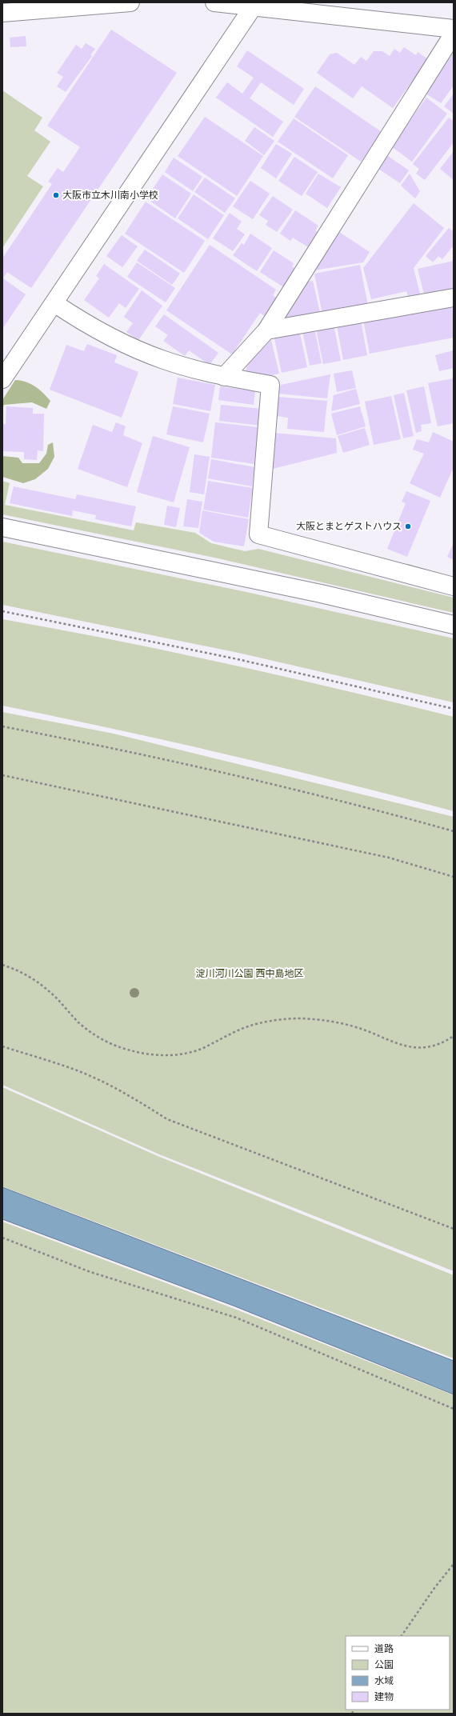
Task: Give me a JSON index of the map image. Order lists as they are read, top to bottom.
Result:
{
  "parks": ["淀川河川公園 西中島地区"],
  "places": ["大阪市立木川南小学校", "大阪とまとゲストハウス"],
  "legend": [
    "道路",
    "公園",
    "水域",
    "建物"
  ]
}
